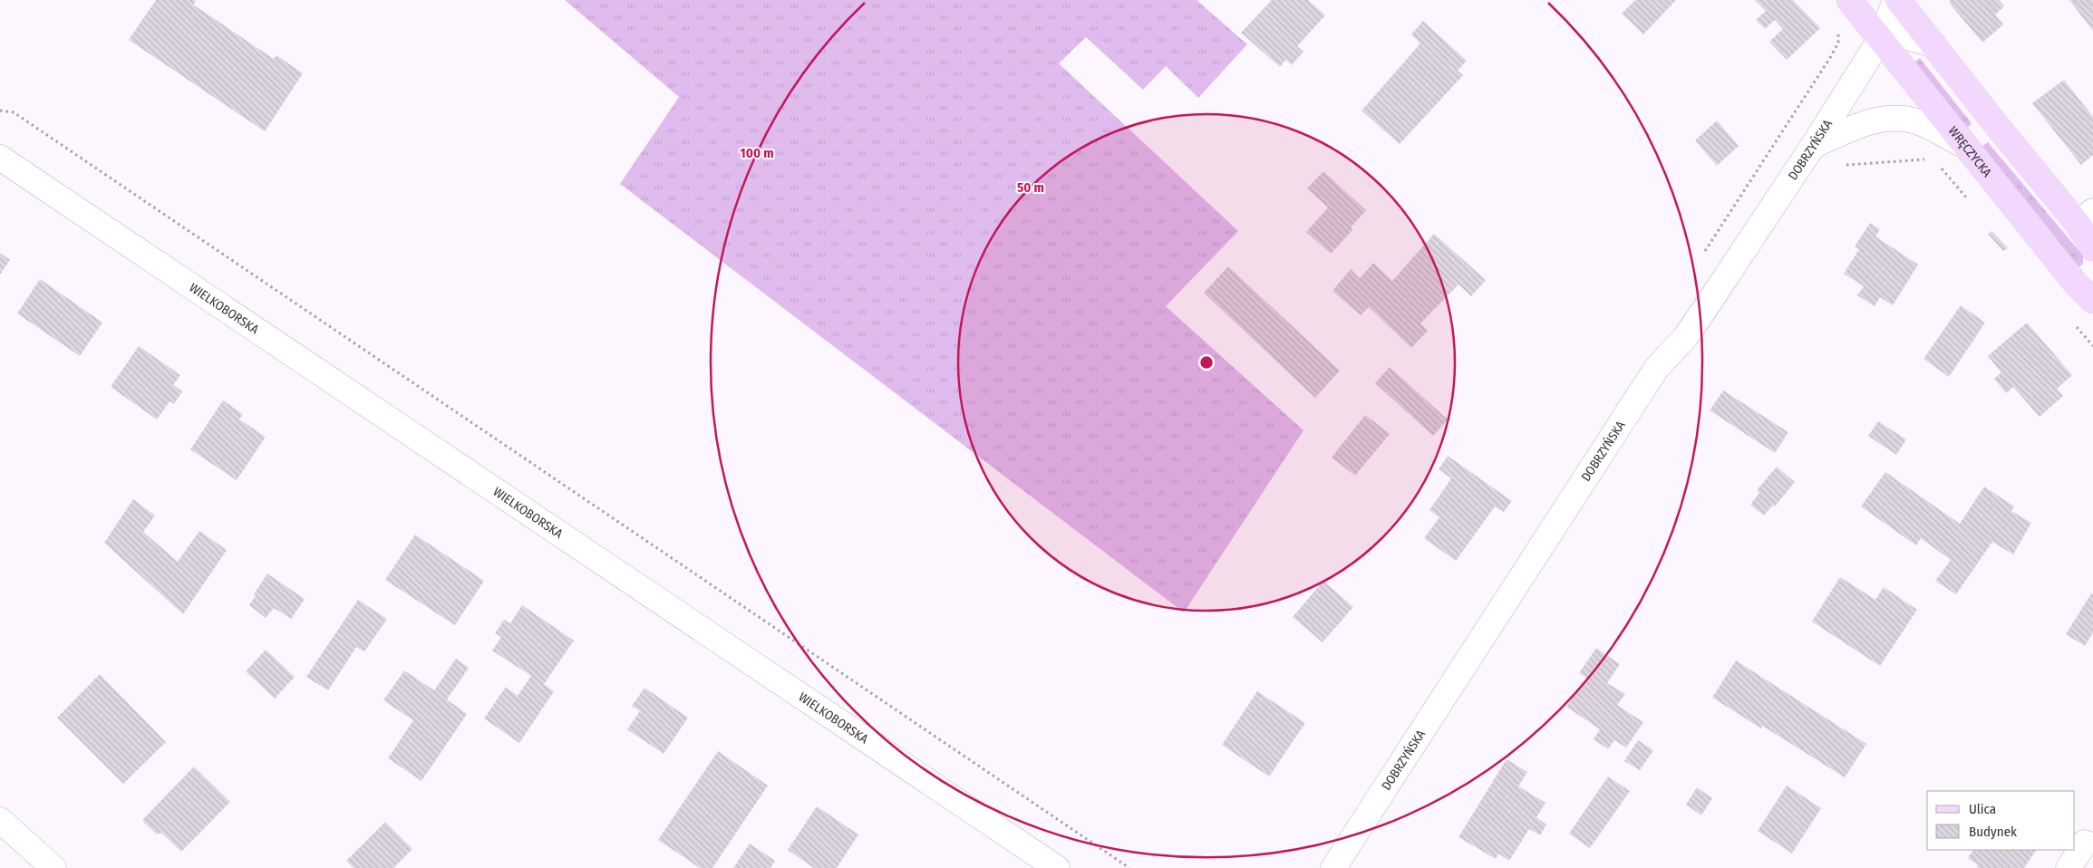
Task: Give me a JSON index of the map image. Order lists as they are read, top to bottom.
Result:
{
  "streets": {
    "main road": ["WRĘCZYCKA"],
    "street": ["DOBRZYŃSKA", "WIELKOBORSKA"]
  },
  "crossings": [
    ["DOBRZYŃSKA", "WRĘCZYCKA"]
  ],
  "legend": ["Ulica", "Budynek"],
  "rings": ["100 m", "50 m"]
}
